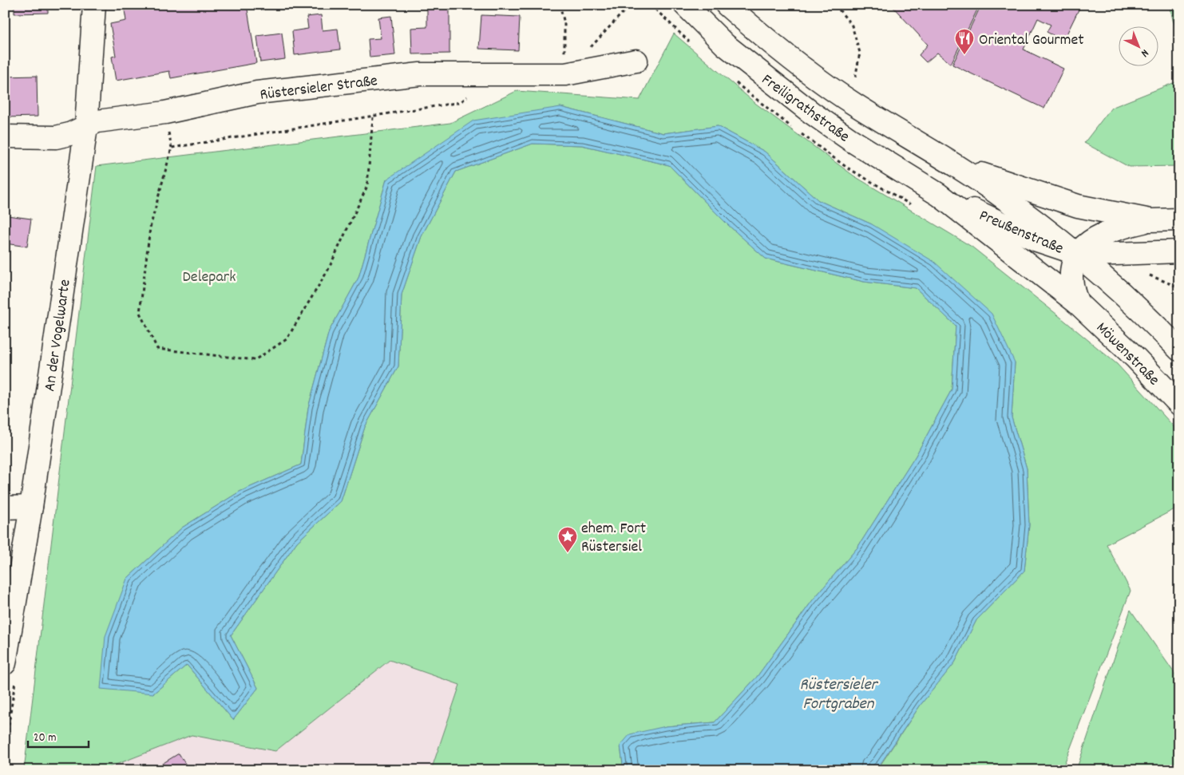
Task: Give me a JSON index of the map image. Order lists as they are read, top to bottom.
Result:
{
  "streets": {
    "street": [
      "Rüstersieler Straße",
      "Freiligrathstraße",
      "Preußenstraße",
      "An der Vogelwarte",
      "Möwenstraße"
    ]
  },
  "crossings": [
    ["Rüstersieler Straße", "An der Vogelwarte"],
    ["Freiligrathstraße", "Preußenstraße"],
    ["Freiligrathstraße", "Möwenstraße"],
    ["Preußenstraße", "Möwenstraße"]
  ],
  "water": ["Rüstersieler Fortgraben"],
  "parks": ["Delepark"],
  "places": {
    "restaurant": ["Oriental Gourmet"],
    "place": ["ehem. Fort Rüstersiel"]
  },
  "scale_bar": "20 m",
  "north": "bottom right"
}
